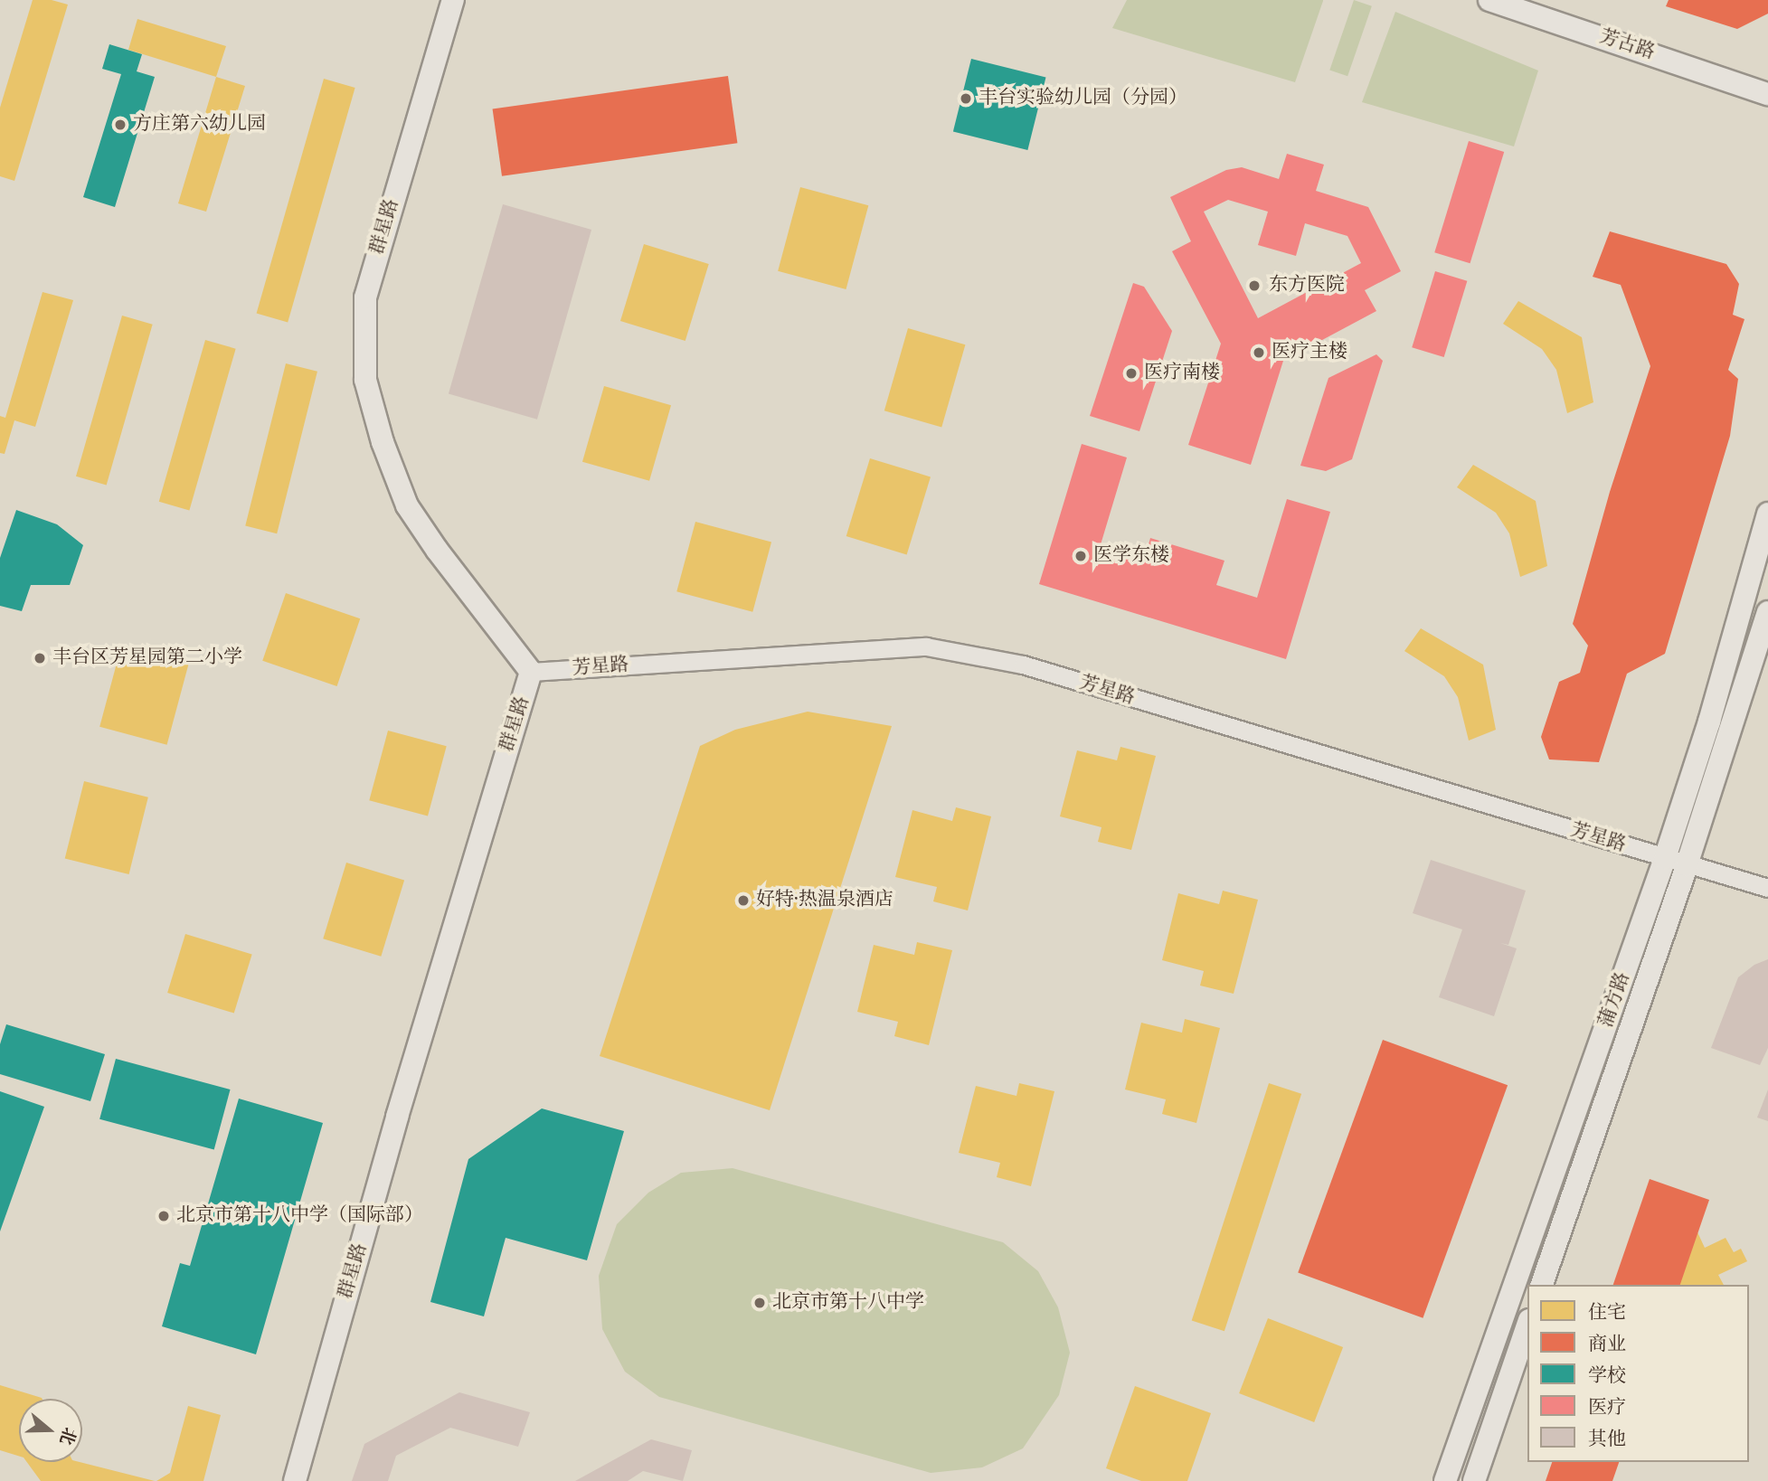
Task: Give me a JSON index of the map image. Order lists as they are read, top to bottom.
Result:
{
  "streets": {
    "street": [
      "芳古路",
      "群星路",
      "芳星路",
      "蒲方路"
    ]
  },
  "crossings": [
    ["群星路", "芳星路"],
    ["芳星路", "蒲方路"]
  ],
  "places": [
    "丰台实验幼儿园（分园）",
    "方庄第六幼儿园",
    "东方医院",
    "医疗主楼",
    "医疗南楼",
    "医学东楼",
    "丰台区芳星园第二小学",
    "好特·热温泉酒店",
    "北京市第十八中学（国际部）",
    "北京市第十八中学"
  ],
  "legend": [
    "住宅",
    "商业",
    "学校",
    "医疗",
    "其他"
  ],
  "north": "right"
}
